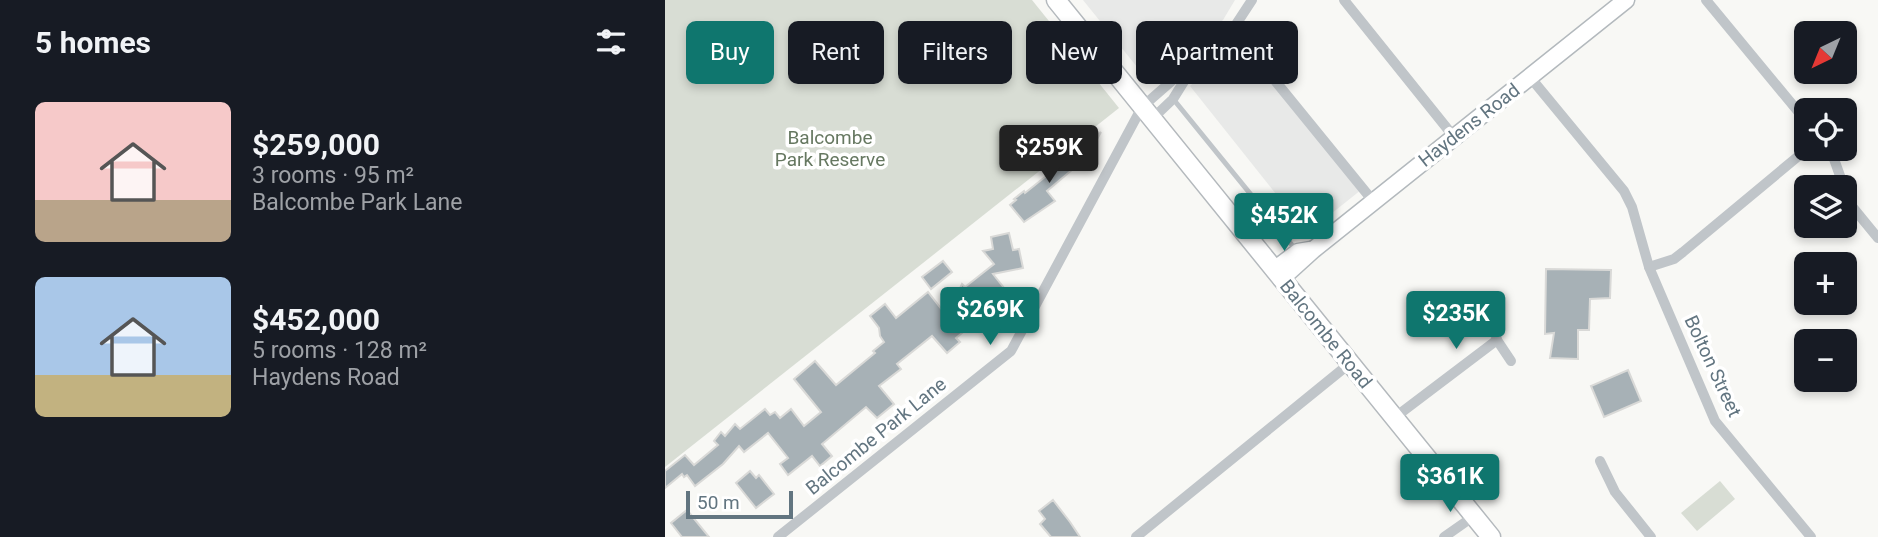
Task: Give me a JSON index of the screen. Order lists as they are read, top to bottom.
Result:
{
  "streets": {
    "main road": ["Balcombe Road"],
    "street": ["Haydens Road", "Bolton Street", "Balcombe Park Lane"]
  },
  "crossings": [
    ["Haydens Road", "Balcombe Road"],
    ["Haydens Road", "Bolton Street"],
    ["Balcombe Road", "Balcombe Park Lane"]
  ],
  "parks": ["Balcombe Park Reserve"],
  "scale_bar": "50 m",
  "north": "bottom left",
  "page": {
    "heading": "5 homes",
    "map_buttons": ["+", "−"],
    "chip": [
      "Buy",
      "Rent",
      "Filters",
      "New",
      "Apartment"
    ],
    "list": [
      {
        "name": "$259,000",
        "note": "3 rooms · 95 m² · Balcombe Park Lane"
      },
      {
        "name": "$452,000",
        "note": "5 rooms · 128 m² · Haydens Road"
      }
    ],
    "price": [
      "$259K",
      "$452K",
      "$269K",
      "$235K",
      "$361K"
    ],
    "scale": "50 m"
  }
}
